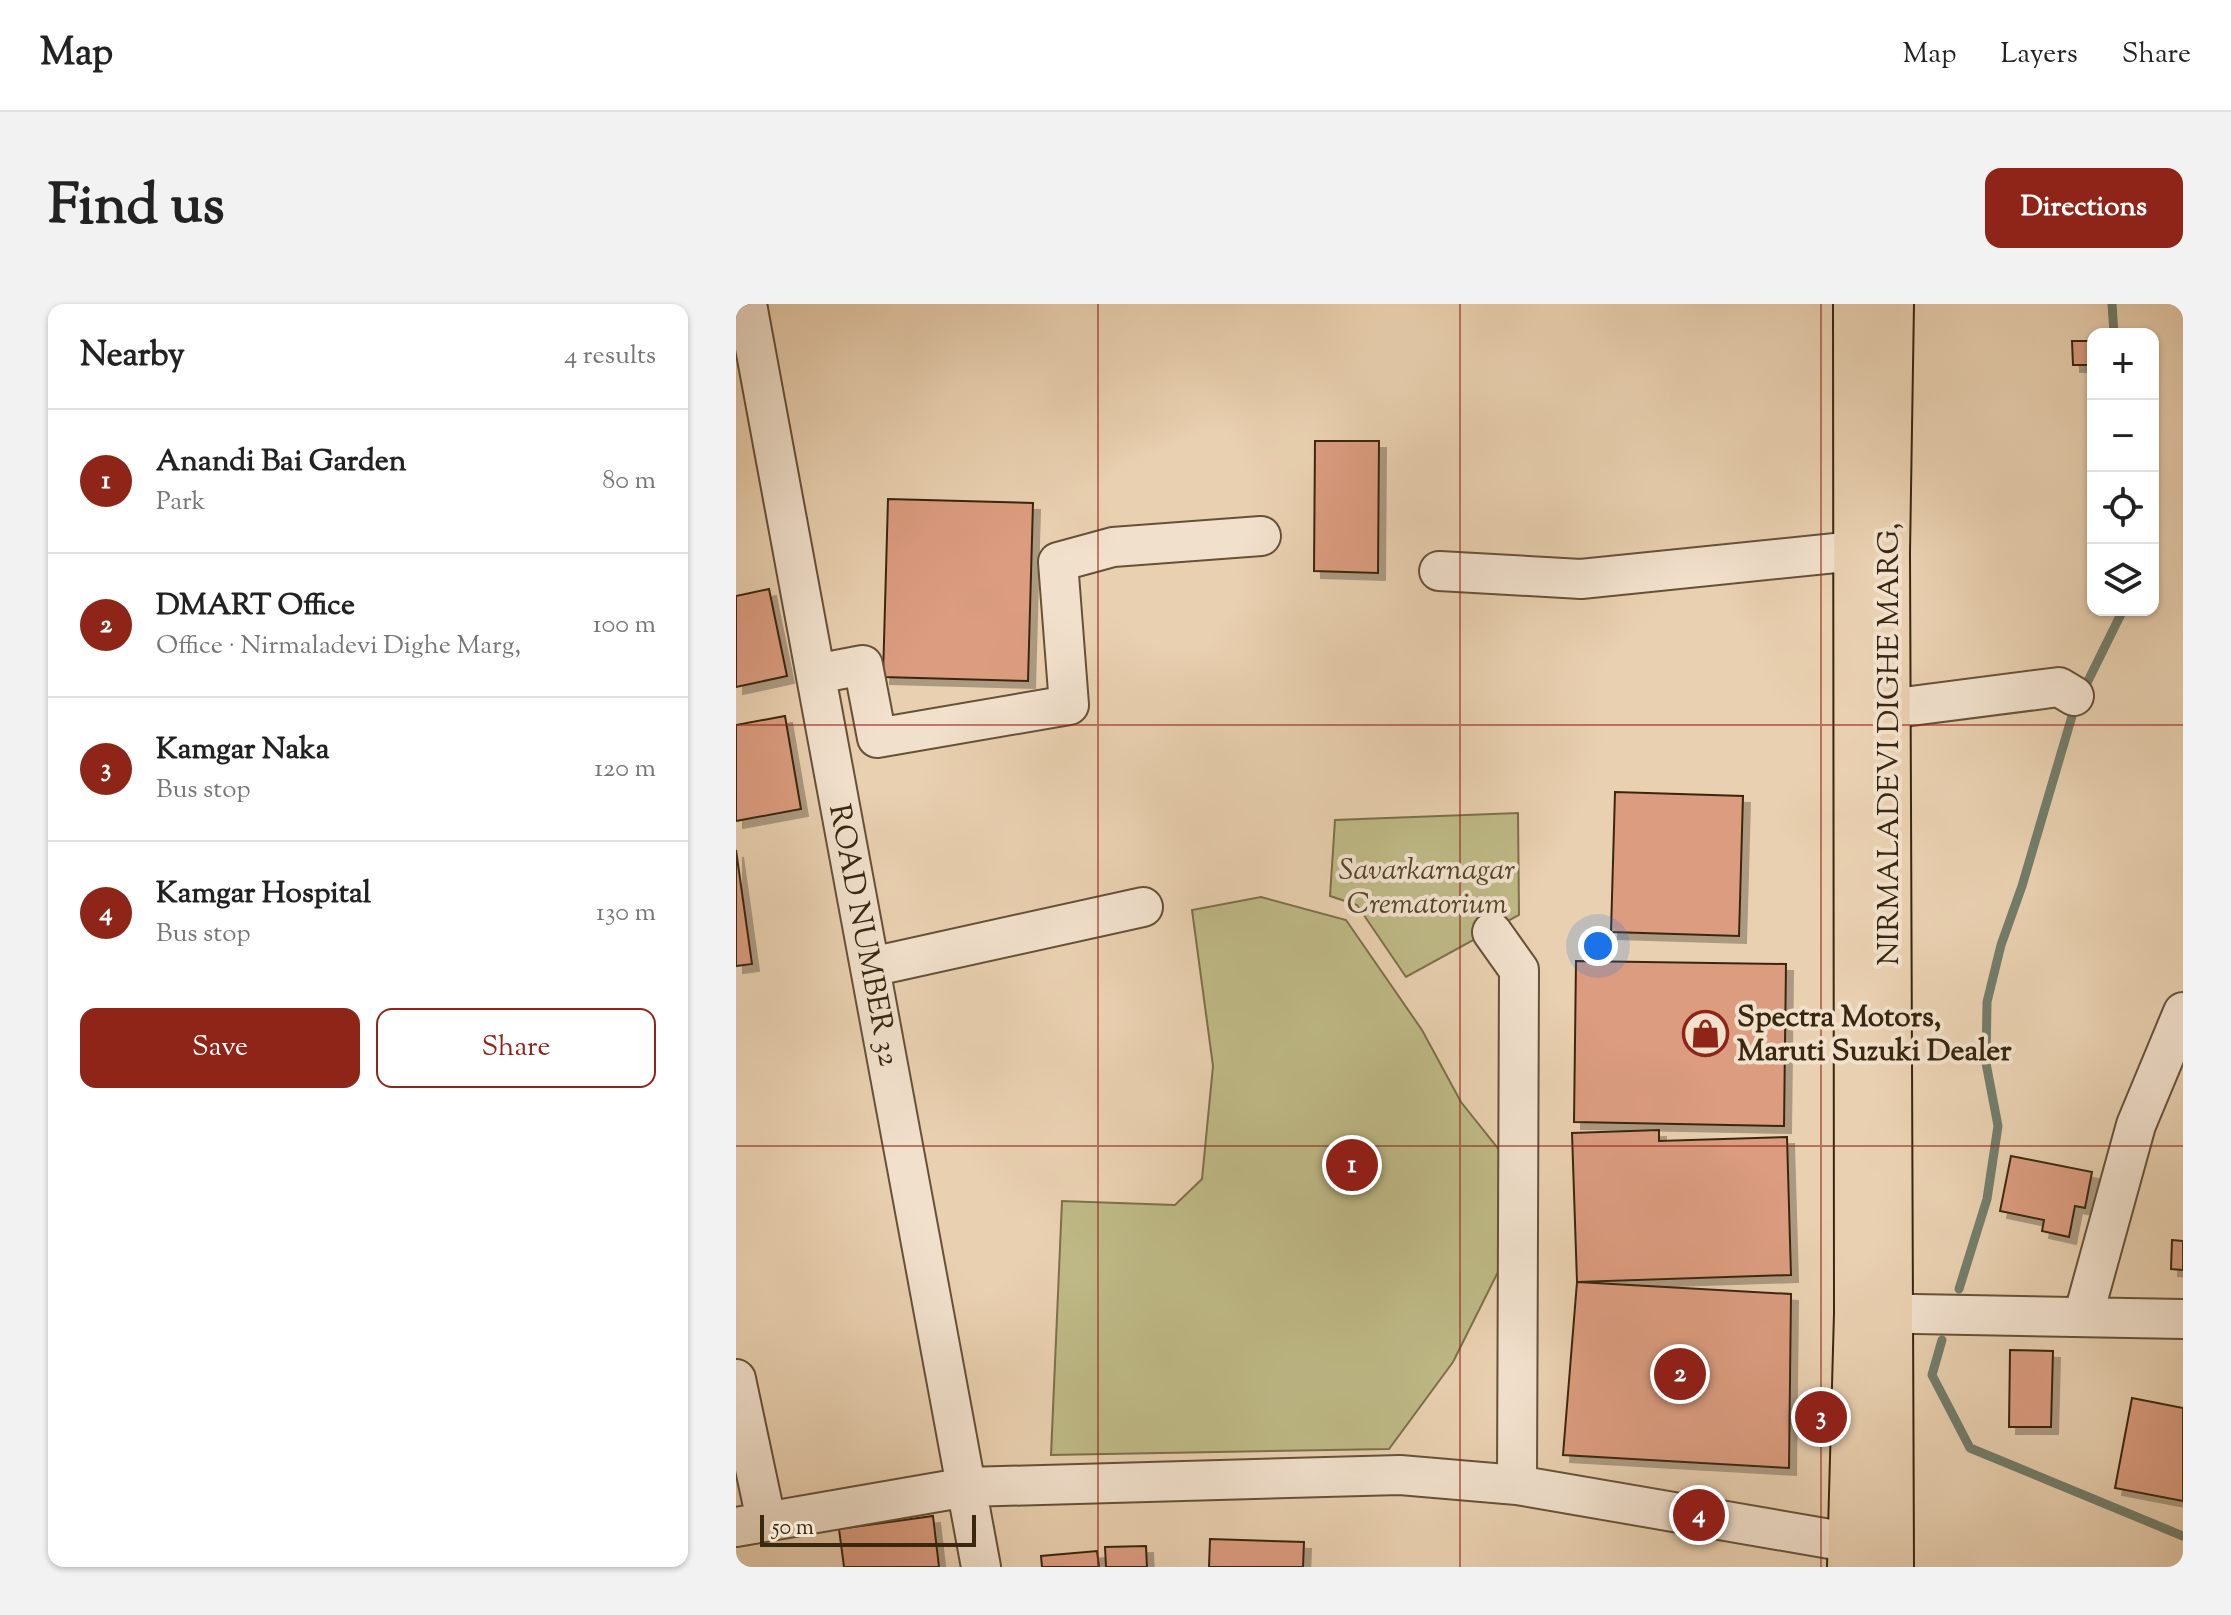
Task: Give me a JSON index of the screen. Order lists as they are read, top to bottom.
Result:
{
  "streets": {
    "main road": ["NIRMALADEVI DIGHE MARG,"],
    "street": ["ROAD NUMBER 32"]
  },
  "parks": ["Savarkarnagar Crematorium"],
  "places": {
    "shop": ["Spectra Motors, Maruti Suzuki Dealer"]
  },
  "scale_bar": "50 m",
  "page": {
    "header": "Map",
    "nav": ["Map", "Layers", "Share"],
    "title": "Find us",
    "buttons": [
      "Directions",
      ["Save", "Share"]
    ],
    "heading": ["Nearby", "4 results"],
    "map_buttons": ["+", "−"],
    "list": [
      {
        "mark": "1",
        "name": "Anandi Bai Garden",
        "note": "Park",
        "value": "80 m"
      },
      {
        "mark": "2",
        "name": "DMART Office",
        "note": "Office · Nirmaladevi Dighe Marg,",
        "value": "100 m"
      },
      {
        "mark": "3",
        "name": "Kamgar Naka",
        "note": "Bus stop",
        "value": "120 m"
      },
      {
        "mark": "4",
        "name": "Kamgar Hospital",
        "note": "Bus stop",
        "value": "130 m"
      }
    ],
    "pins": [
      "1",
      "2",
      "3",
      "4"
    ],
    "scale": "50 m"
  }
}
